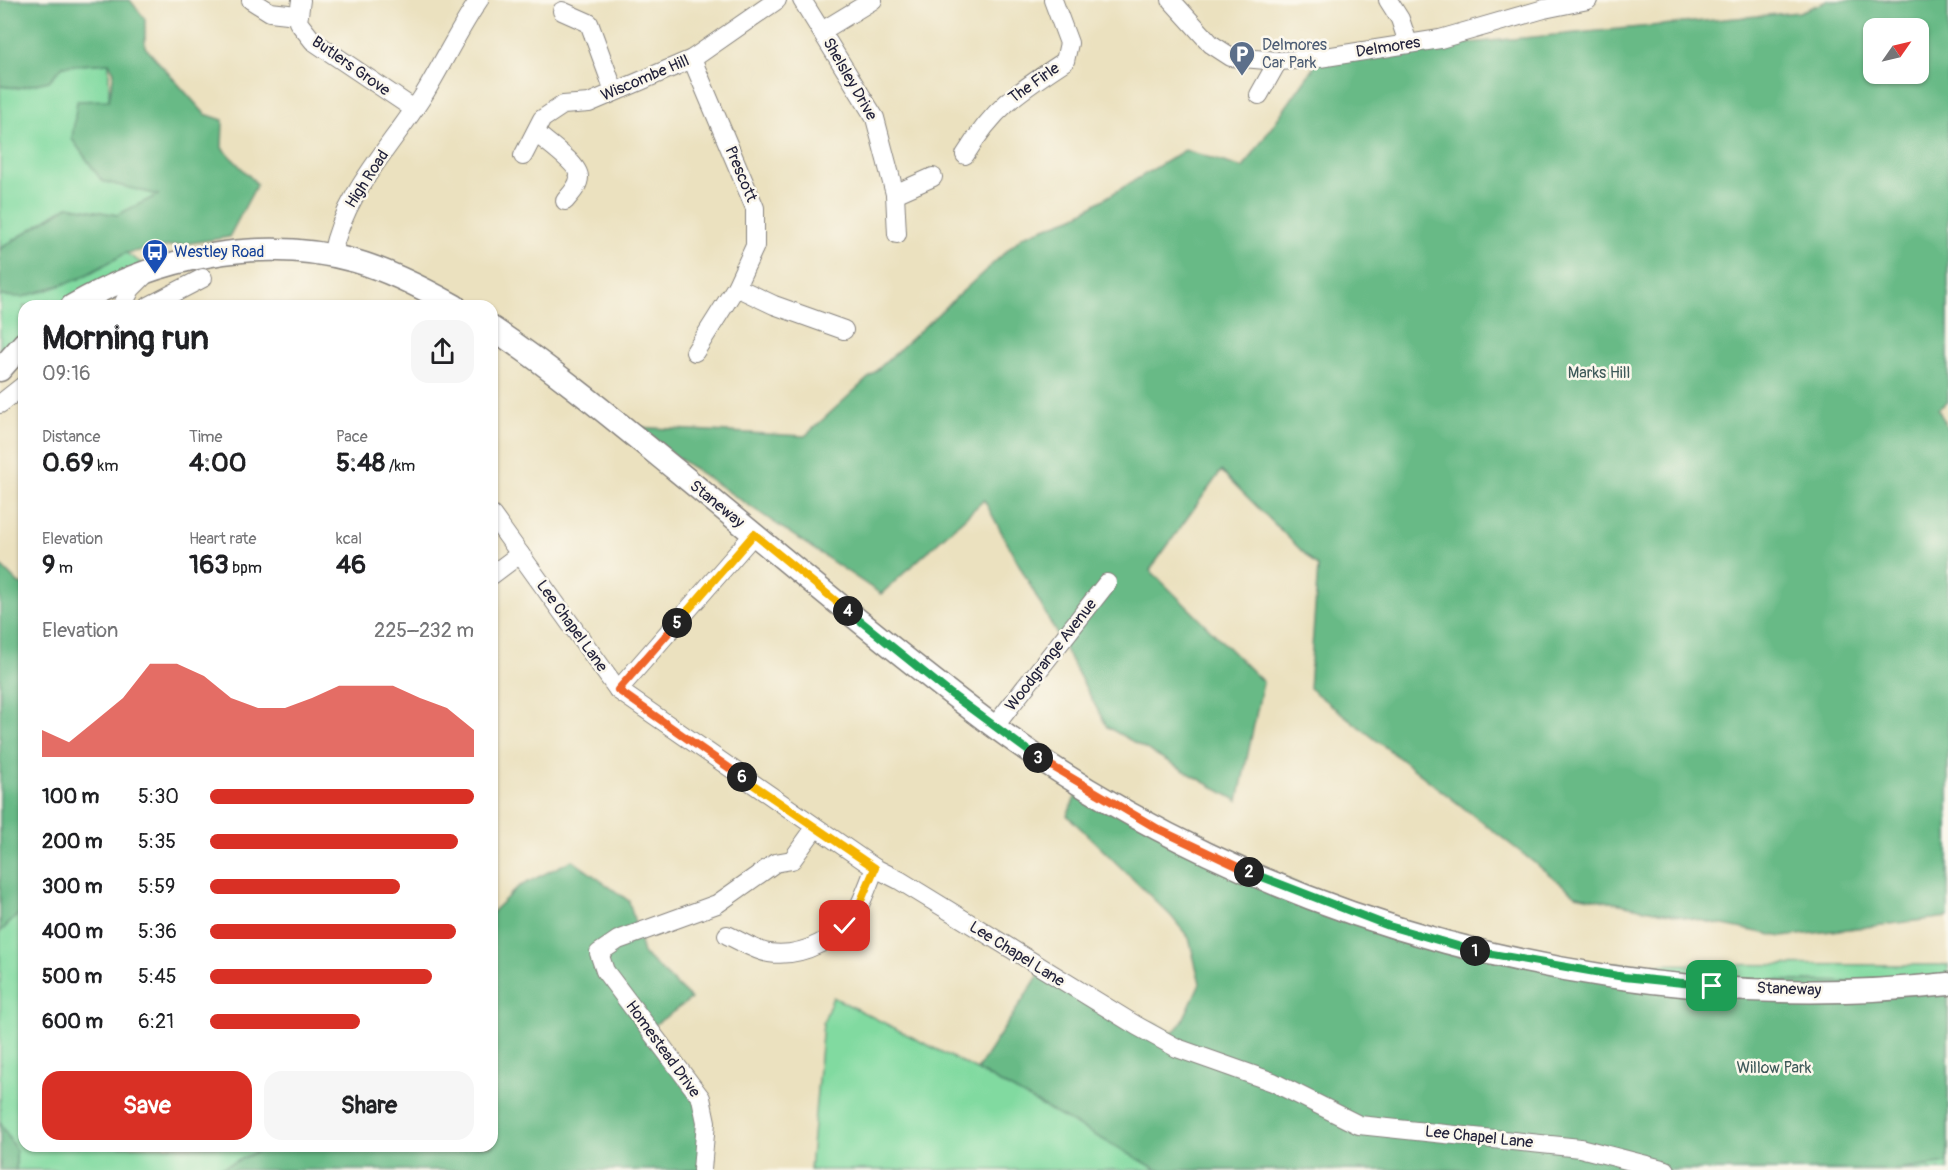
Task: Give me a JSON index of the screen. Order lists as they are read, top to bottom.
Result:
{
  "streets": {
    "main road": ["Staneway"],
    "street": [
      "Delmores",
      "Butlers Grove",
      "Wiscombe Hill",
      "Shelsley Drive",
      "The Firle",
      "Prescott",
      "High Road",
      "Lee Chapel Lane",
      "Woodgrange Avenue",
      "Homestead Drive"
    ]
  },
  "crossings": [
    ["Butlers Grove", "High Road"],
    ["Wiscombe Hill", "Prescott"],
    ["Staneway", "Woodgrange Avenue"],
    ["Lee Chapel Lane", "Homestead Drive"]
  ],
  "parks": ["Marks Hill", "Willow Park"],
  "places": {
    "parking": ["Delmores Car Park"],
    "bus stop": ["Westley Road"]
  },
  "north": "top right",
  "page": {
    "heading": ["Morning run", "09:16"],
    "stats": [
      ["Distance", "0.69 km"],
      ["Time", "4:00"],
      ["Pace", "5:48 /km"],
      ["Elevation", "9 m"],
      ["Heart rate", "163 bpm"],
      ["kcal", "46"]
    ],
    "pins": [
      "4",
      "5",
      "3",
      "6",
      "2",
      "1"
    ],
    "chart": ["Elevation", "225–232 m"],
    "list": [
      {
        "name": "100 m",
        "note": "5:30"
      },
      {
        "name": "200 m",
        "note": "5:35"
      },
      {
        "name": "300 m",
        "note": "5:59"
      },
      {
        "name": "400 m",
        "note": "5:36"
      },
      {
        "name": "500 m",
        "note": "5:45"
      },
      {
        "name": "600 m",
        "note": "6:21"
      }
    ],
    "buttons": ["Save", "Share"]
  }
}
